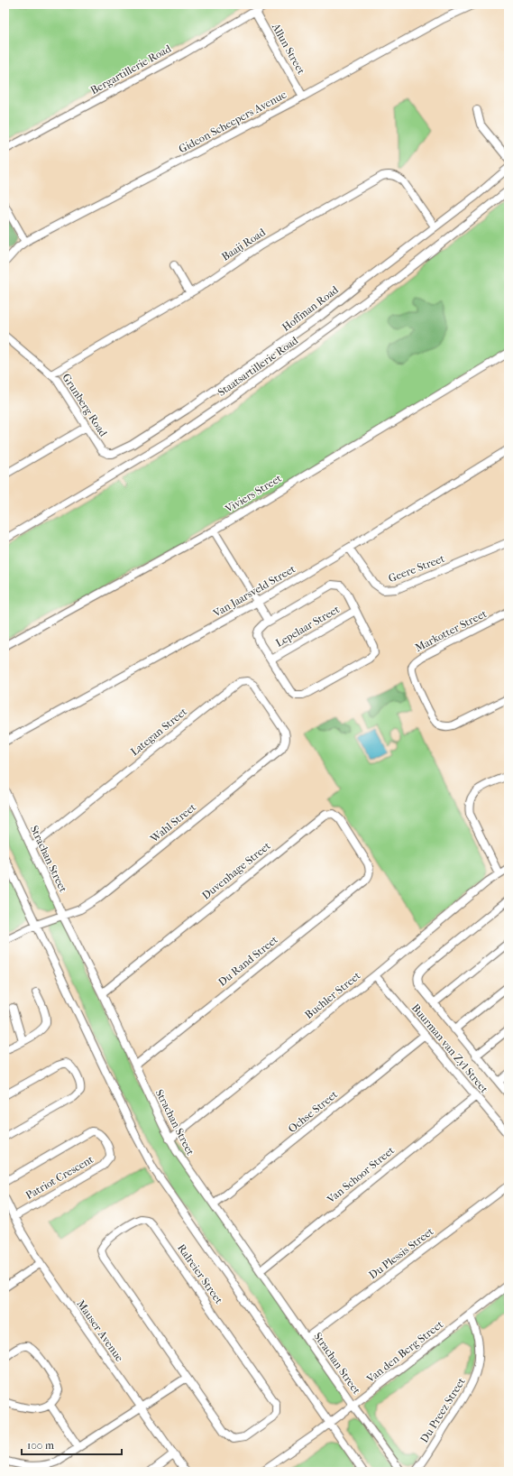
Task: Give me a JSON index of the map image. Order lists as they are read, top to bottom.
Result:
{
  "streets": {
    "street": [
      "Allun Street",
      "Bergartillerie Road",
      "Gideon Scheepers Avenue",
      "Baaij Road",
      "Hoffman Road",
      "Staatsartillerie Road",
      "Grunberg Road",
      "Viviers Street",
      "Geere Street",
      "Van Jaarsveld Street",
      "Lepelaar Street",
      "Markotter Street",
      "Lategan Street",
      "Wahl Street",
      "Strachan Street",
      "Duvenhage Street",
      "Du Rand Street",
      "Buchler Street",
      "Buurman van Zyl Street",
      "Ochse Street",
      "Van Schoor Street",
      "Patriot Crescent",
      "Du Plessis Street",
      "Ralreier Street",
      "Mauser Avenue",
      "Van den Berg Street",
      "Du Preez Street"
    ]
  },
  "crossings": [
    ["Allun Street", "Bergartillerie Road"],
    ["Allun Street", "Gideon Scheepers Avenue"],
    ["Baaij Road", "Hoffman Road"],
    ["Baaij Road", "Grunberg Road"],
    ["Hoffman Road", "Grunberg Road"],
    ["Geere Street", "Van Jaarsveld Street"],
    ["Lategan Street", "Wahl Street"],
    ["Lategan Street", "Strachan Street"],
    ["Wahl Street", "Strachan Street"],
    ["Strachan Street", "Duvenhage Street"],
    ["Strachan Street", "Du Rand Street"],
    ["Strachan Street", "Buchler Street"],
    ["Strachan Street", "Ochse Street"],
    ["Strachan Street", "Van Schoor Street"],
    ["Strachan Street", "Du Plessis Street"],
    ["Strachan Street", "Van den Berg Street"],
    ["Duvenhage Street", "Du Rand Street"],
    ["Buchler Street", "Buurman van Zyl Street"],
    ["Buurman van Zyl Street", "Ochse Street"],
    ["Buurman van Zyl Street", "Van Schoor Street"],
    ["Patriot Crescent", "Mauser Avenue"],
    ["Van den Berg Street", "Du Preez Street"]
  ],
  "scale_bar": "100 m"
}
